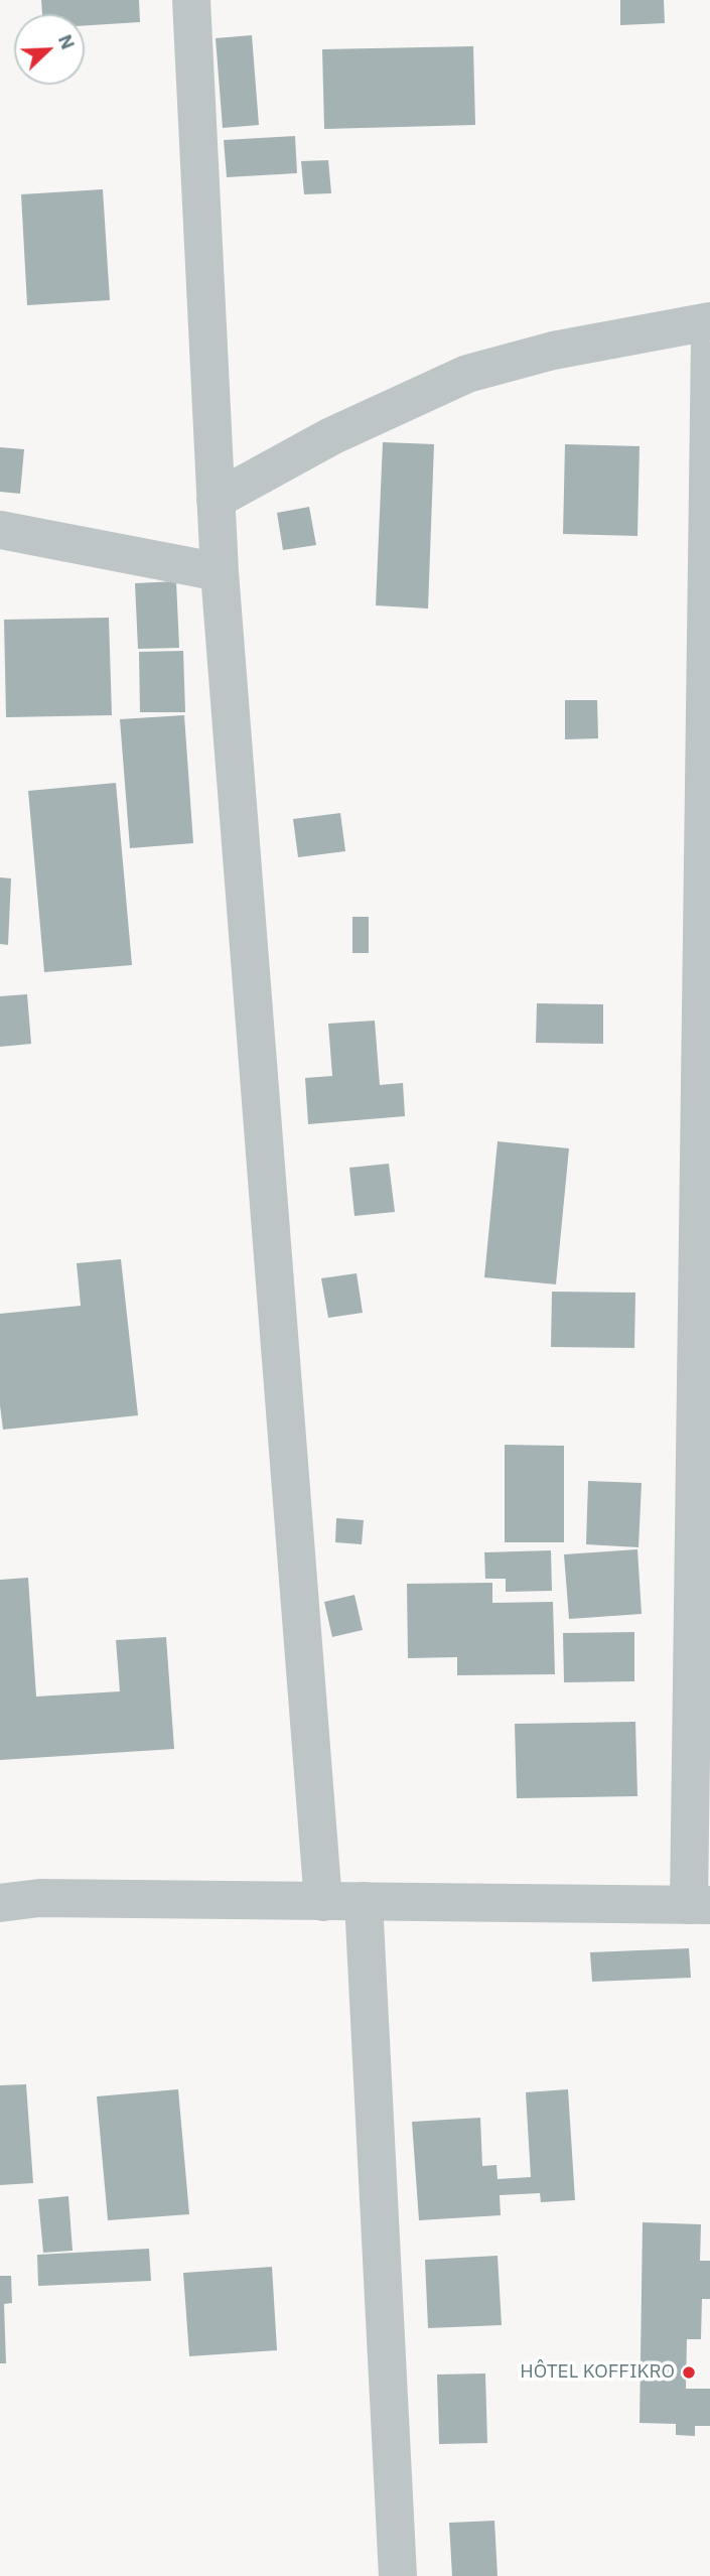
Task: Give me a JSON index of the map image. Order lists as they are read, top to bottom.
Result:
{
  "places": ["HÔTEL KOFFIKRO"],
  "north": "top right"
}
